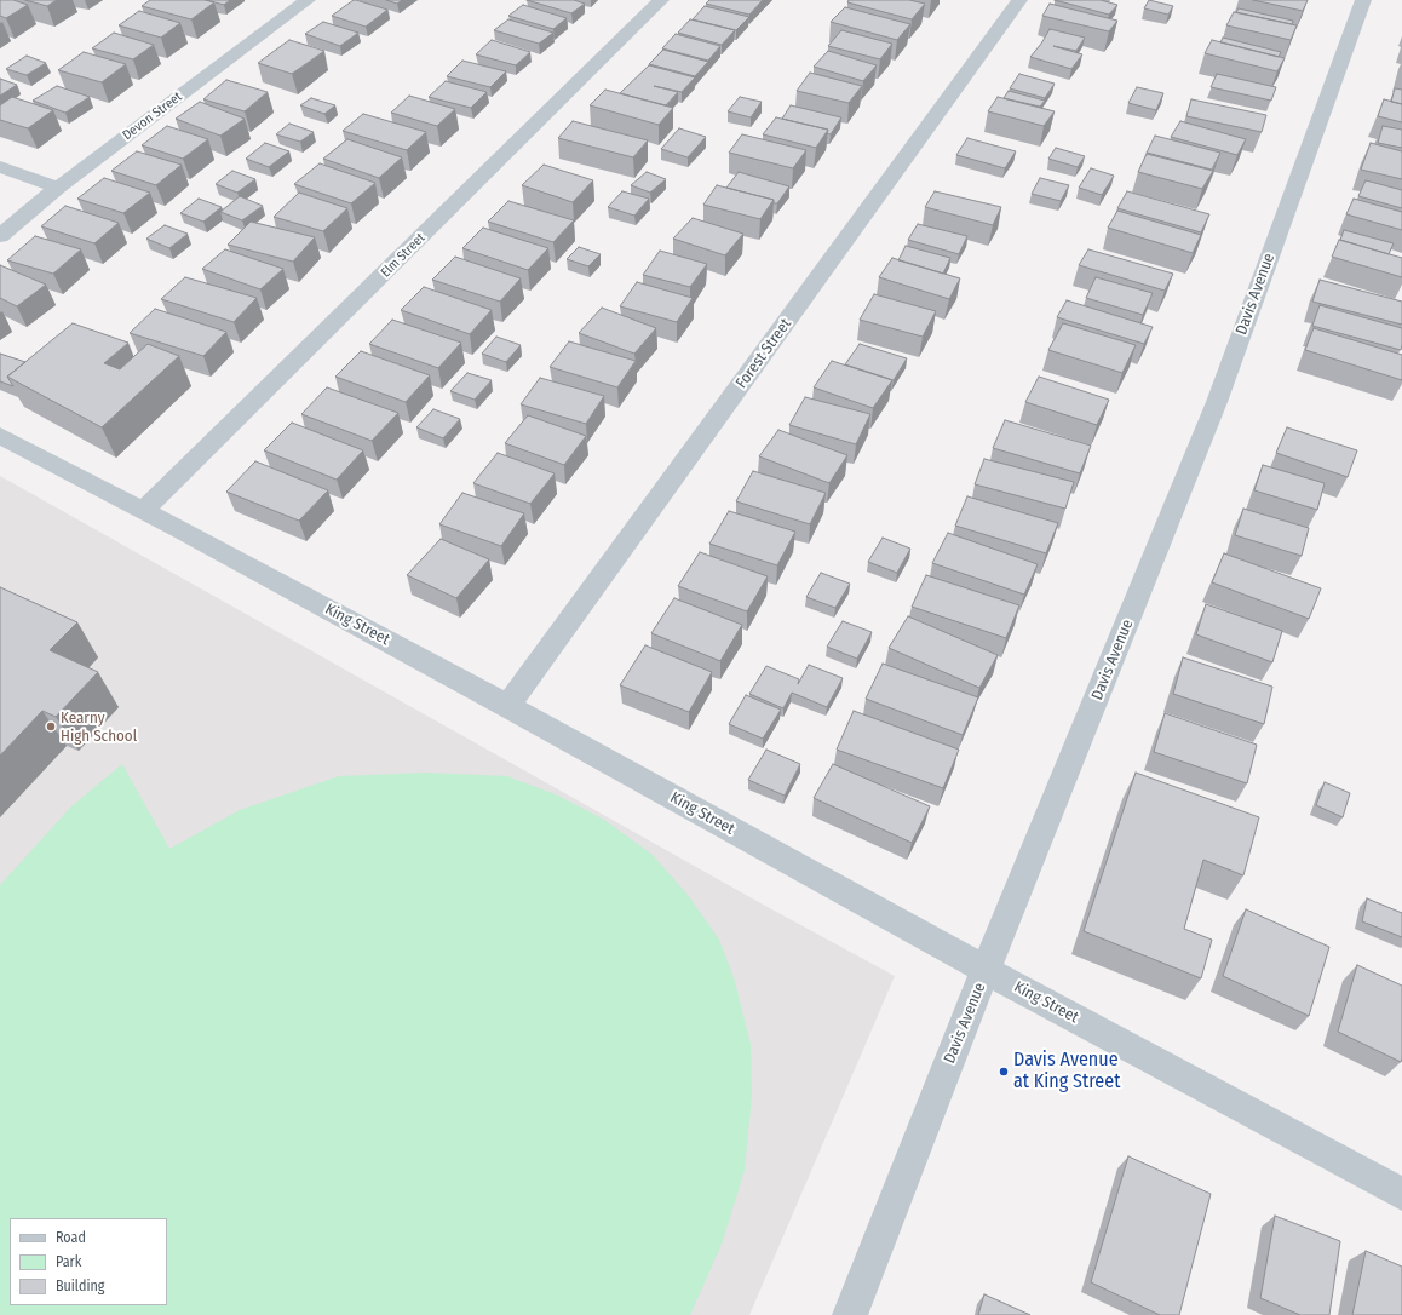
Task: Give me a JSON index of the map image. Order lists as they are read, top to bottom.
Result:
{
  "streets": {
    "street": [
      "Devon Street",
      "Elm Street",
      "Davis Avenue",
      "Forest Street",
      "King Street"
    ]
  },
  "crossings": [
    ["Elm Street", "King Street"],
    ["Davis Avenue", "King Street"],
    ["Forest Street", "King Street"]
  ],
  "places": ["Kearny High School", "Davis Avenue at King Street"],
  "legend": ["Road", "Park", "Building"]
}
